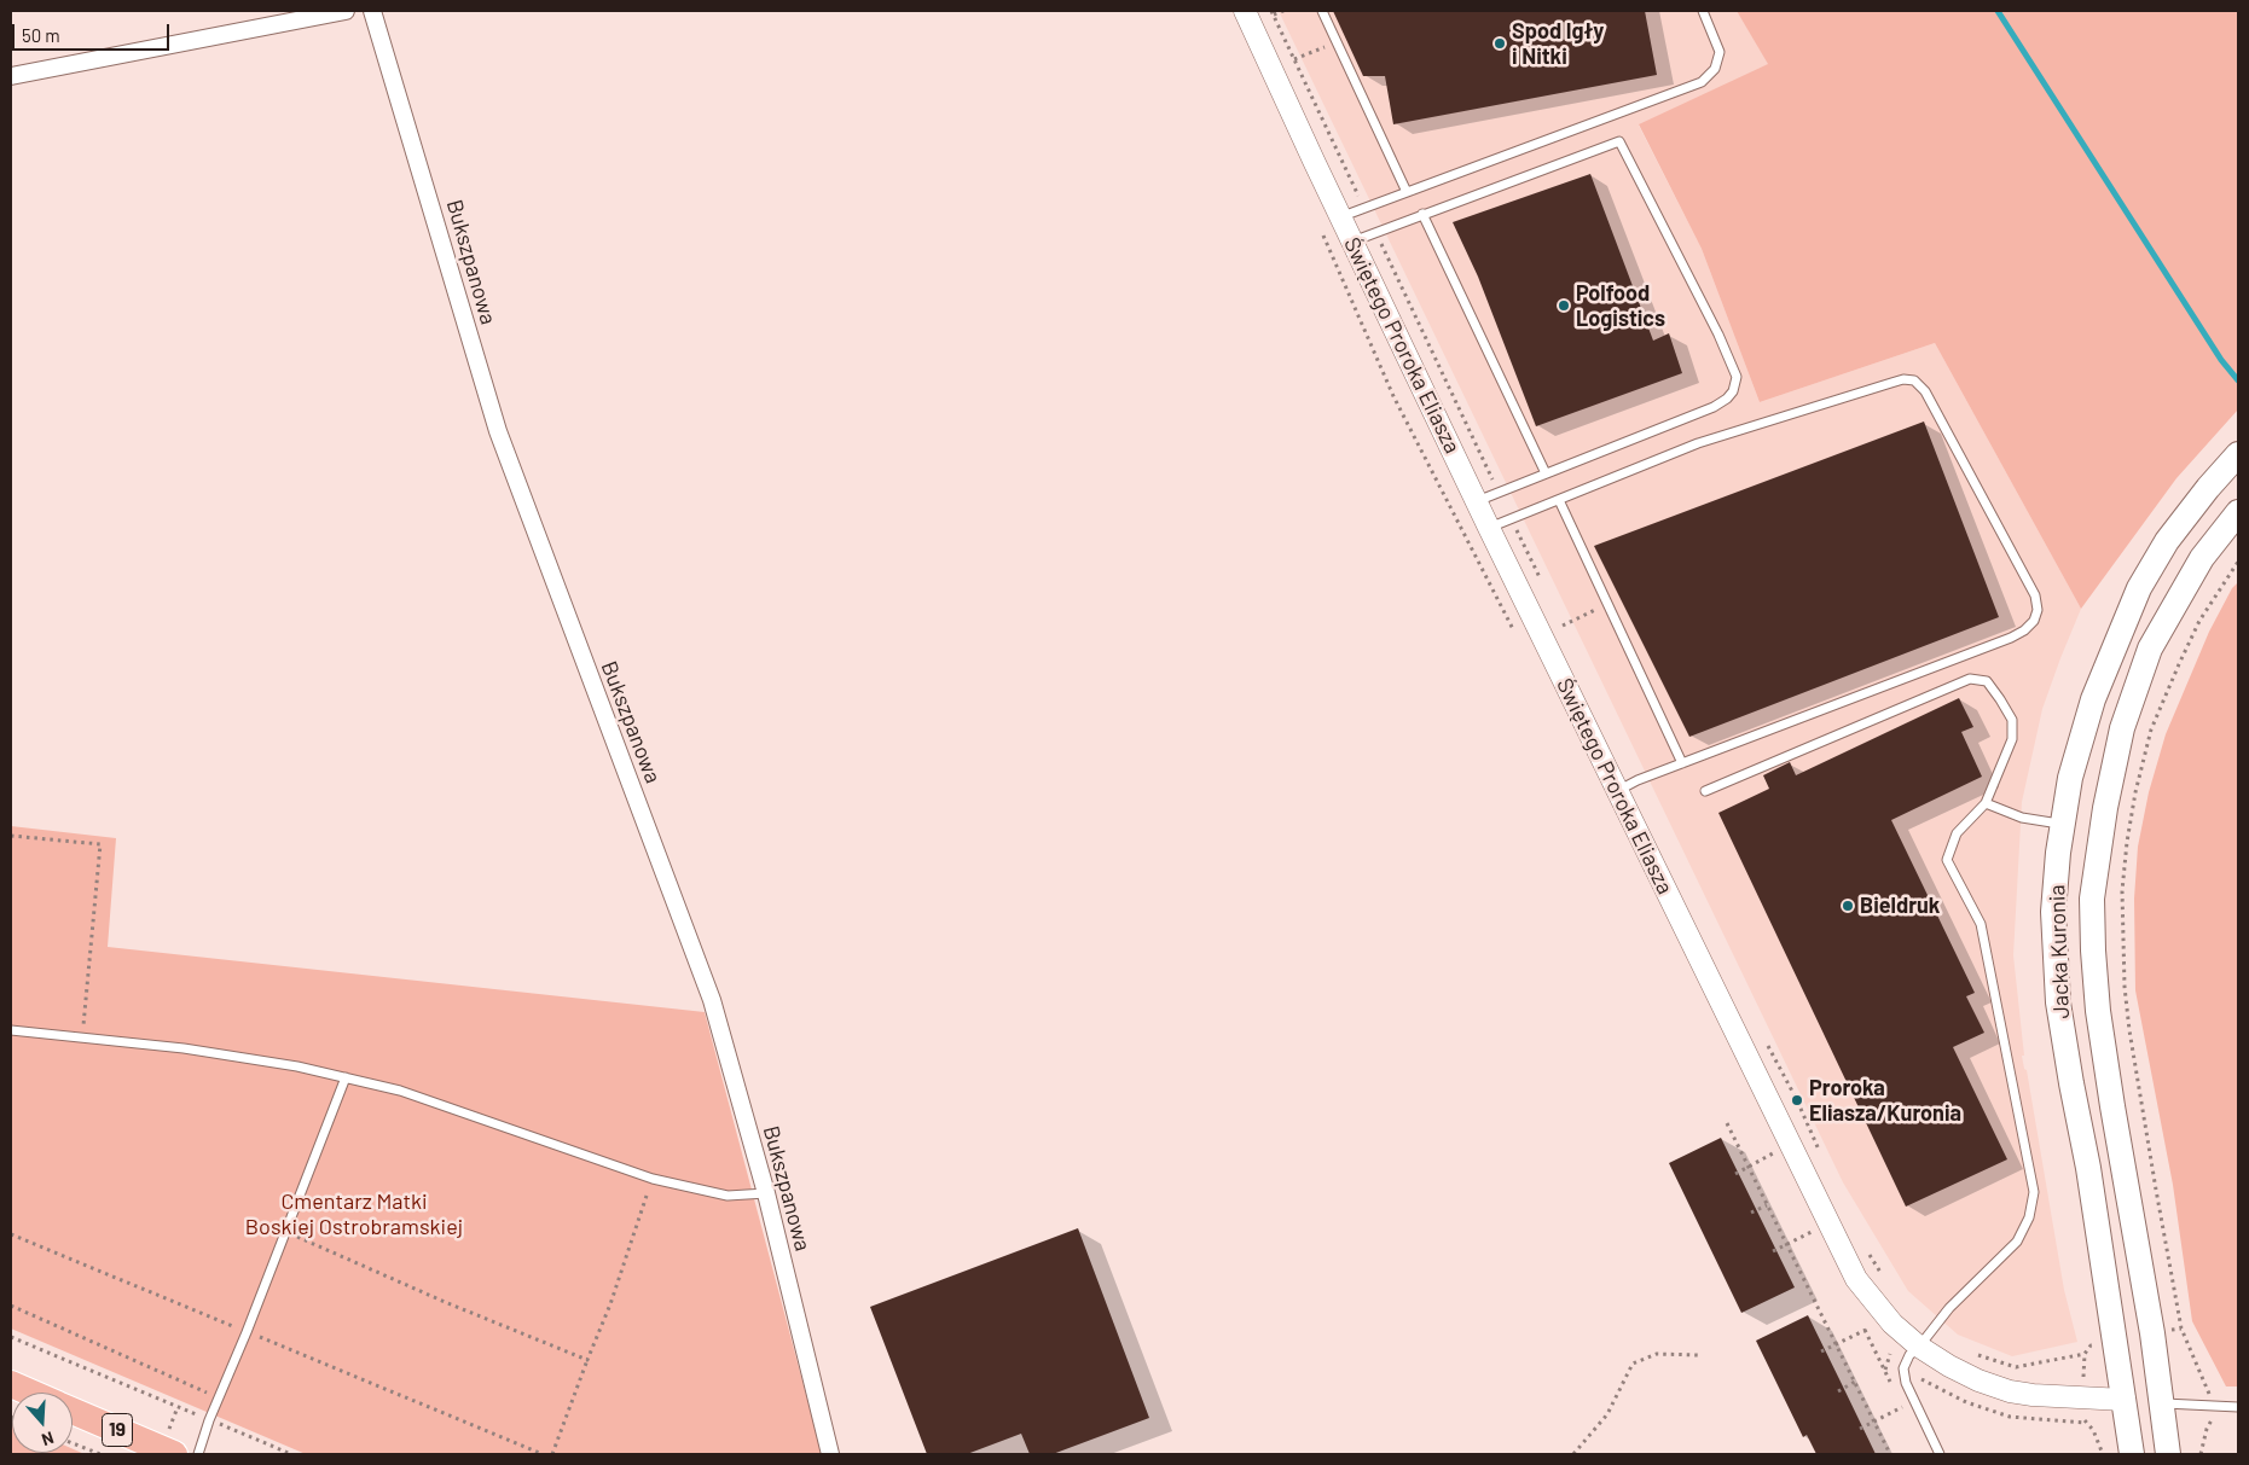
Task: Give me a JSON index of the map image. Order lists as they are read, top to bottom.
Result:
{
  "streets": {
    "highway": ["19"],
    "main road": ["Jacka Kuronia"],
    "street": ["Bukszpanowa", "Świętego Proroka Eliasza"]
  },
  "crossings": [
    ["Świętego Proroka Eliasza", "Jacka Kuronia"]
  ],
  "parks": ["Cmentarz Matki Boskiej Ostrobramskiej"],
  "places": [
    "Spod Igły i Nitki",
    "Polfood Logistics",
    "Bieldruk",
    "Proroka Eliasza/Kuronia"
  ],
  "scale_bar": "50 m",
  "north": "bottom"
}
